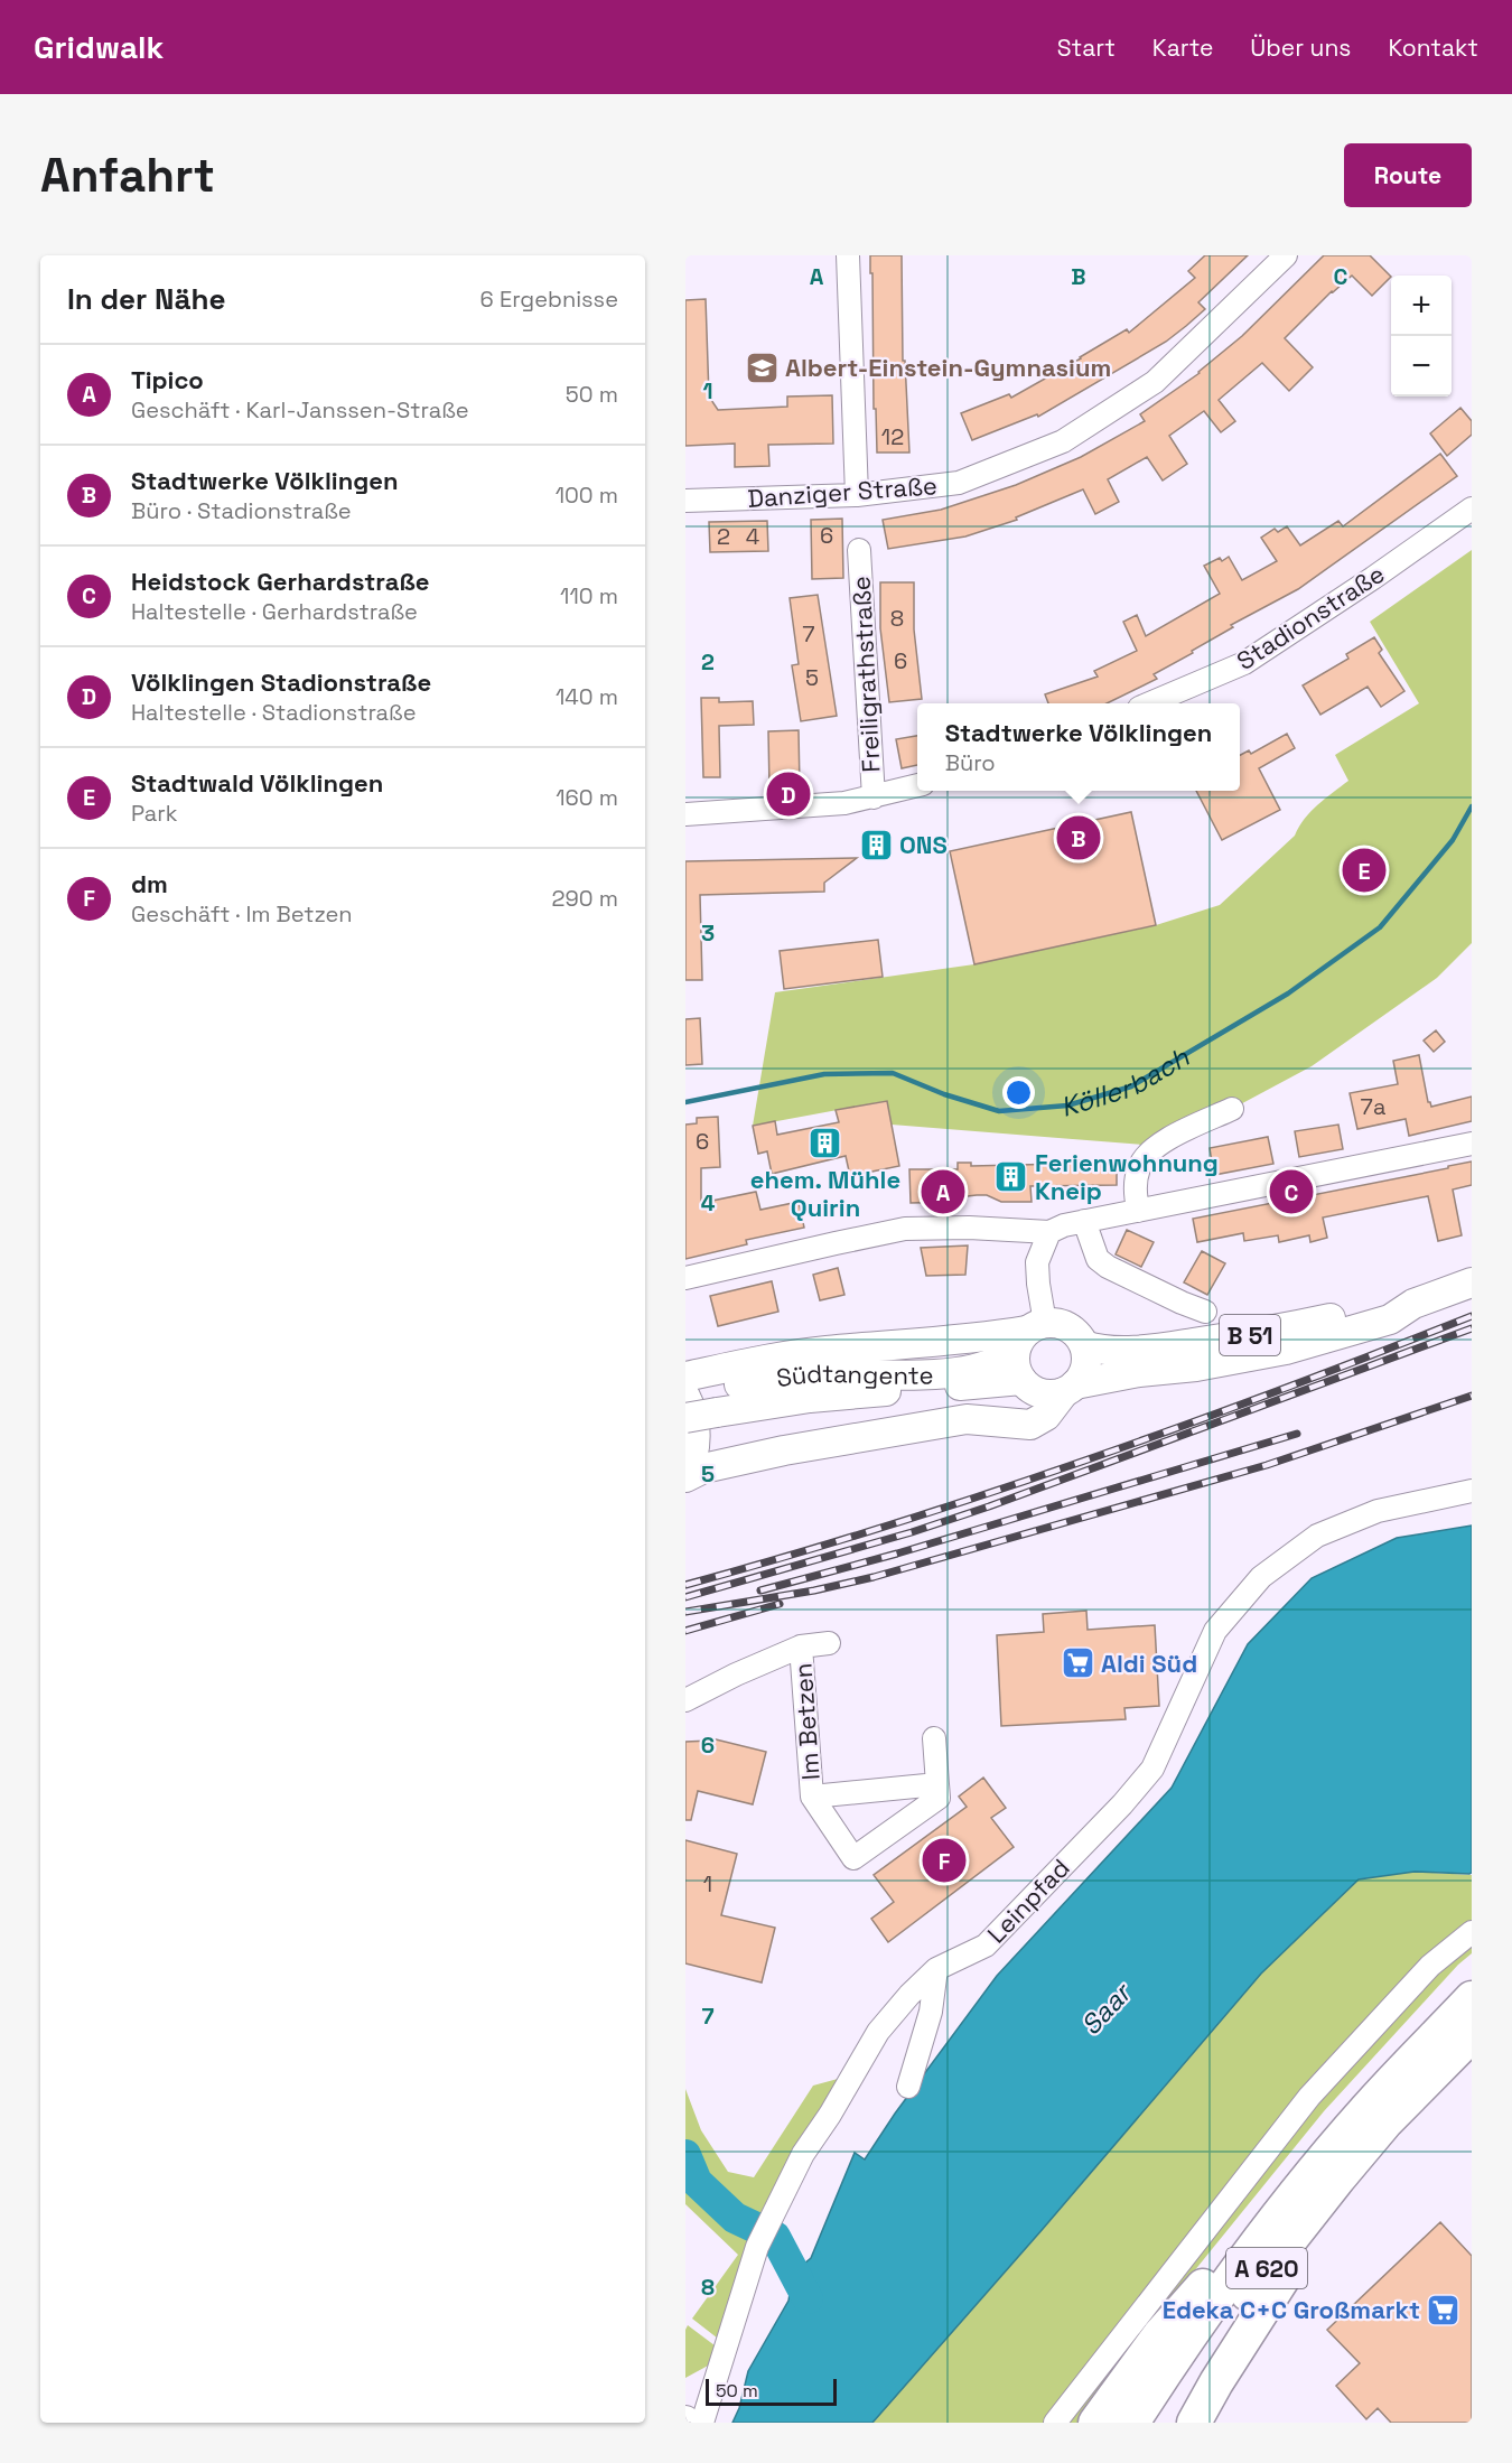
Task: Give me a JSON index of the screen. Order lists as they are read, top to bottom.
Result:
{
  "streets": {
    "highway": ["A 620"],
    "main road": ["B 51", "Südtangente"],
    "street": [
      "Danziger Straße",
      "Stadionstraße",
      "Freiligrathstraße",
      "Im Betzen",
      "Leinpfad"
    ]
  },
  "crossings": [
    ["B 51", "Südtangente"]
  ],
  "water": ["Köllerbach", "Saar"],
  "places": {
    "school or university": ["Albert-Einstein-Gymnasium"],
    "building": ["ONS", "ehem. Mühle Quirin", "Ferienwohnung Kneip"],
    "supermarket": ["Aldi Süd", "Edeka C+C Großmarkt"]
  },
  "house_numbers": [
    "12",
    "6",
    "2",
    "4",
    "8",
    "7",
    "6",
    "5",
    "7a",
    "6",
    "1"
  ],
  "scale_bar": "50 m",
  "page": {
    "header": "Gridwalk",
    "nav": [
      "Start",
      "Karte",
      "Über uns",
      "Kontakt"
    ],
    "buttons": "Route",
    "title": "Anfahrt",
    "heading": ["In der Nähe", "6 Ergebnisse"],
    "map_buttons": ["+", "−"],
    "list": [
      {
        "mark": "A",
        "name": "Tipico",
        "note": "Geschäft · Karl-Janssen-Straße",
        "value": "50 m"
      },
      {
        "mark": "B",
        "name": "Stadtwerke Völklingen",
        "note": "Büro · Stadionstraße",
        "value": "100 m"
      },
      {
        "mark": "C",
        "name": "Heidstock Gerhardstraße",
        "note": "Haltestelle · Gerhardstraße",
        "value": "110 m"
      },
      {
        "mark": "D",
        "name": "Völklingen Stadionstraße",
        "note": "Haltestelle · Stadionstraße",
        "value": "140 m"
      },
      {
        "mark": "E",
        "name": "Stadtwald Völklingen",
        "note": "Park",
        "value": "160 m"
      },
      {
        "mark": "F",
        "name": "dm",
        "note": "Geschäft · Im Betzen",
        "value": "290 m"
      }
    ],
    "popup": ["Stadtwerke Völklingen", "Büro"],
    "pins": [
      "D",
      "B",
      "E",
      "A",
      "C",
      "F"
    ],
    "scale": "50 m"
  },
  "grid": {
    "columns": ["A", "B", "C"],
    "rows": [
      "1",
      "2",
      "3",
      "4",
      "5",
      "6",
      "7",
      "8"
    ]
  }
}
